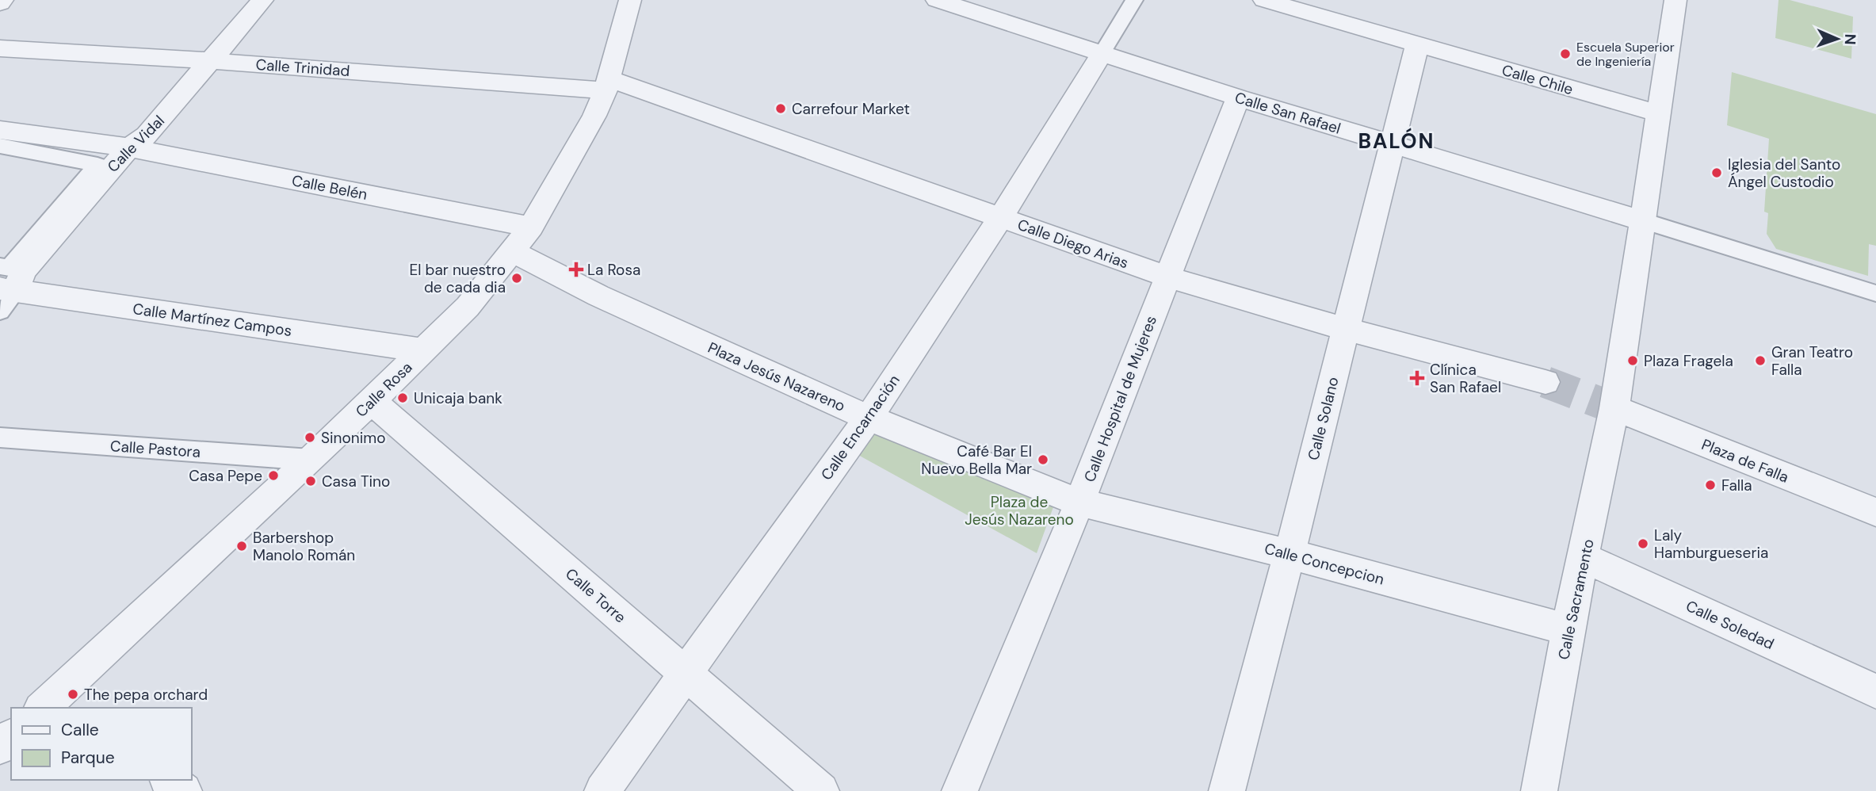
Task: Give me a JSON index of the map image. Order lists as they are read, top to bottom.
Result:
{
  "streets": {
    "street": [
      "Calle Trinidad",
      "Calle Chile",
      "Calle San Rafael",
      "Calle Vidal",
      "Calle Belén",
      "Calle Diego Arias",
      "Calle Martínez Campos",
      "Plaza Jesús Nazareno",
      "Calle Rosa",
      "Calle Hospital de Mujeres",
      "Calle Solano",
      "Calle Encarnación",
      "Calle Pastora",
      "Plaza de Falla",
      "Calle Concepcion",
      "Calle Torre",
      "Calle Sacramento",
      "Calle Soledad"
    ]
  },
  "crossings": [
    ["Calle Trinidad", "Calle Vidal"],
    ["Calle Trinidad", "Calle Diego Arias"],
    ["Calle Trinidad", "Calle Rosa"],
    ["Calle Chile", "Calle Solano"],
    ["Calle Chile", "Calle Sacramento"],
    ["Calle San Rafael", "Calle Hospital de Mujeres"],
    ["Calle San Rafael", "Calle Solano"],
    ["Calle San Rafael", "Calle Encarnación"],
    ["Calle San Rafael", "Calle Sacramento"],
    ["Calle Vidal", "Calle Belén"],
    ["Calle Vidal", "Calle Martínez Campos"],
    ["Calle Belén", "Calle Rosa"],
    ["Calle Diego Arias", "Calle Rosa"],
    ["Calle Diego Arias", "Calle Hospital de Mujeres"],
    ["Calle Diego Arias", "Calle Solano"],
    ["Calle Diego Arias", "Calle Encarnación"],
    ["Calle Martínez Campos", "Calle Rosa"],
    ["Plaza Jesús Nazareno", "Calle Rosa"],
    ["Plaza Jesús Nazareno", "Calle Hospital de Mujeres"],
    ["Plaza Jesús Nazareno", "Calle Encarnación"],
    ["Plaza Jesús Nazareno", "Calle Concepcion"],
    ["Calle Rosa", "Calle Pastora"],
    ["Calle Rosa", "Calle Torre"],
    ["Calle Hospital de Mujeres", "Calle Concepcion"],
    ["Calle Solano", "Calle Concepcion"],
    ["Calle Encarnación", "Calle Torre"],
    ["Plaza de Falla", "Calle Sacramento"],
    ["Calle Concepcion", "Calle Sacramento"],
    ["Calle Sacramento", "Calle Soledad"]
  ],
  "districts": ["BALÓN"],
  "parks": ["Plaza de Jesús Nazareno"],
  "places": {
    "other": [
      "Escuela Superior de Ingeniería",
      "Carrefour Market",
      "Iglesia del Santo Ángel Custodio",
      "El bar nuestro de cada dia",
      "Plaza Fragela",
      "Gran Teatro Falla",
      "Unicaja bank",
      "Sinonimo",
      "Café Bar El Nuevo Bella Mar",
      "Casa Pepe",
      "Casa Tino",
      "Falla",
      "Laly Hamburgueseria",
      "Barbershop Manolo Román",
      "The pepa orchard"
    ],
    "health": ["La Rosa", "Clínica San Rafael"]
  },
  "legend": ["Calle", "Parque"],
  "north": "right"
}
